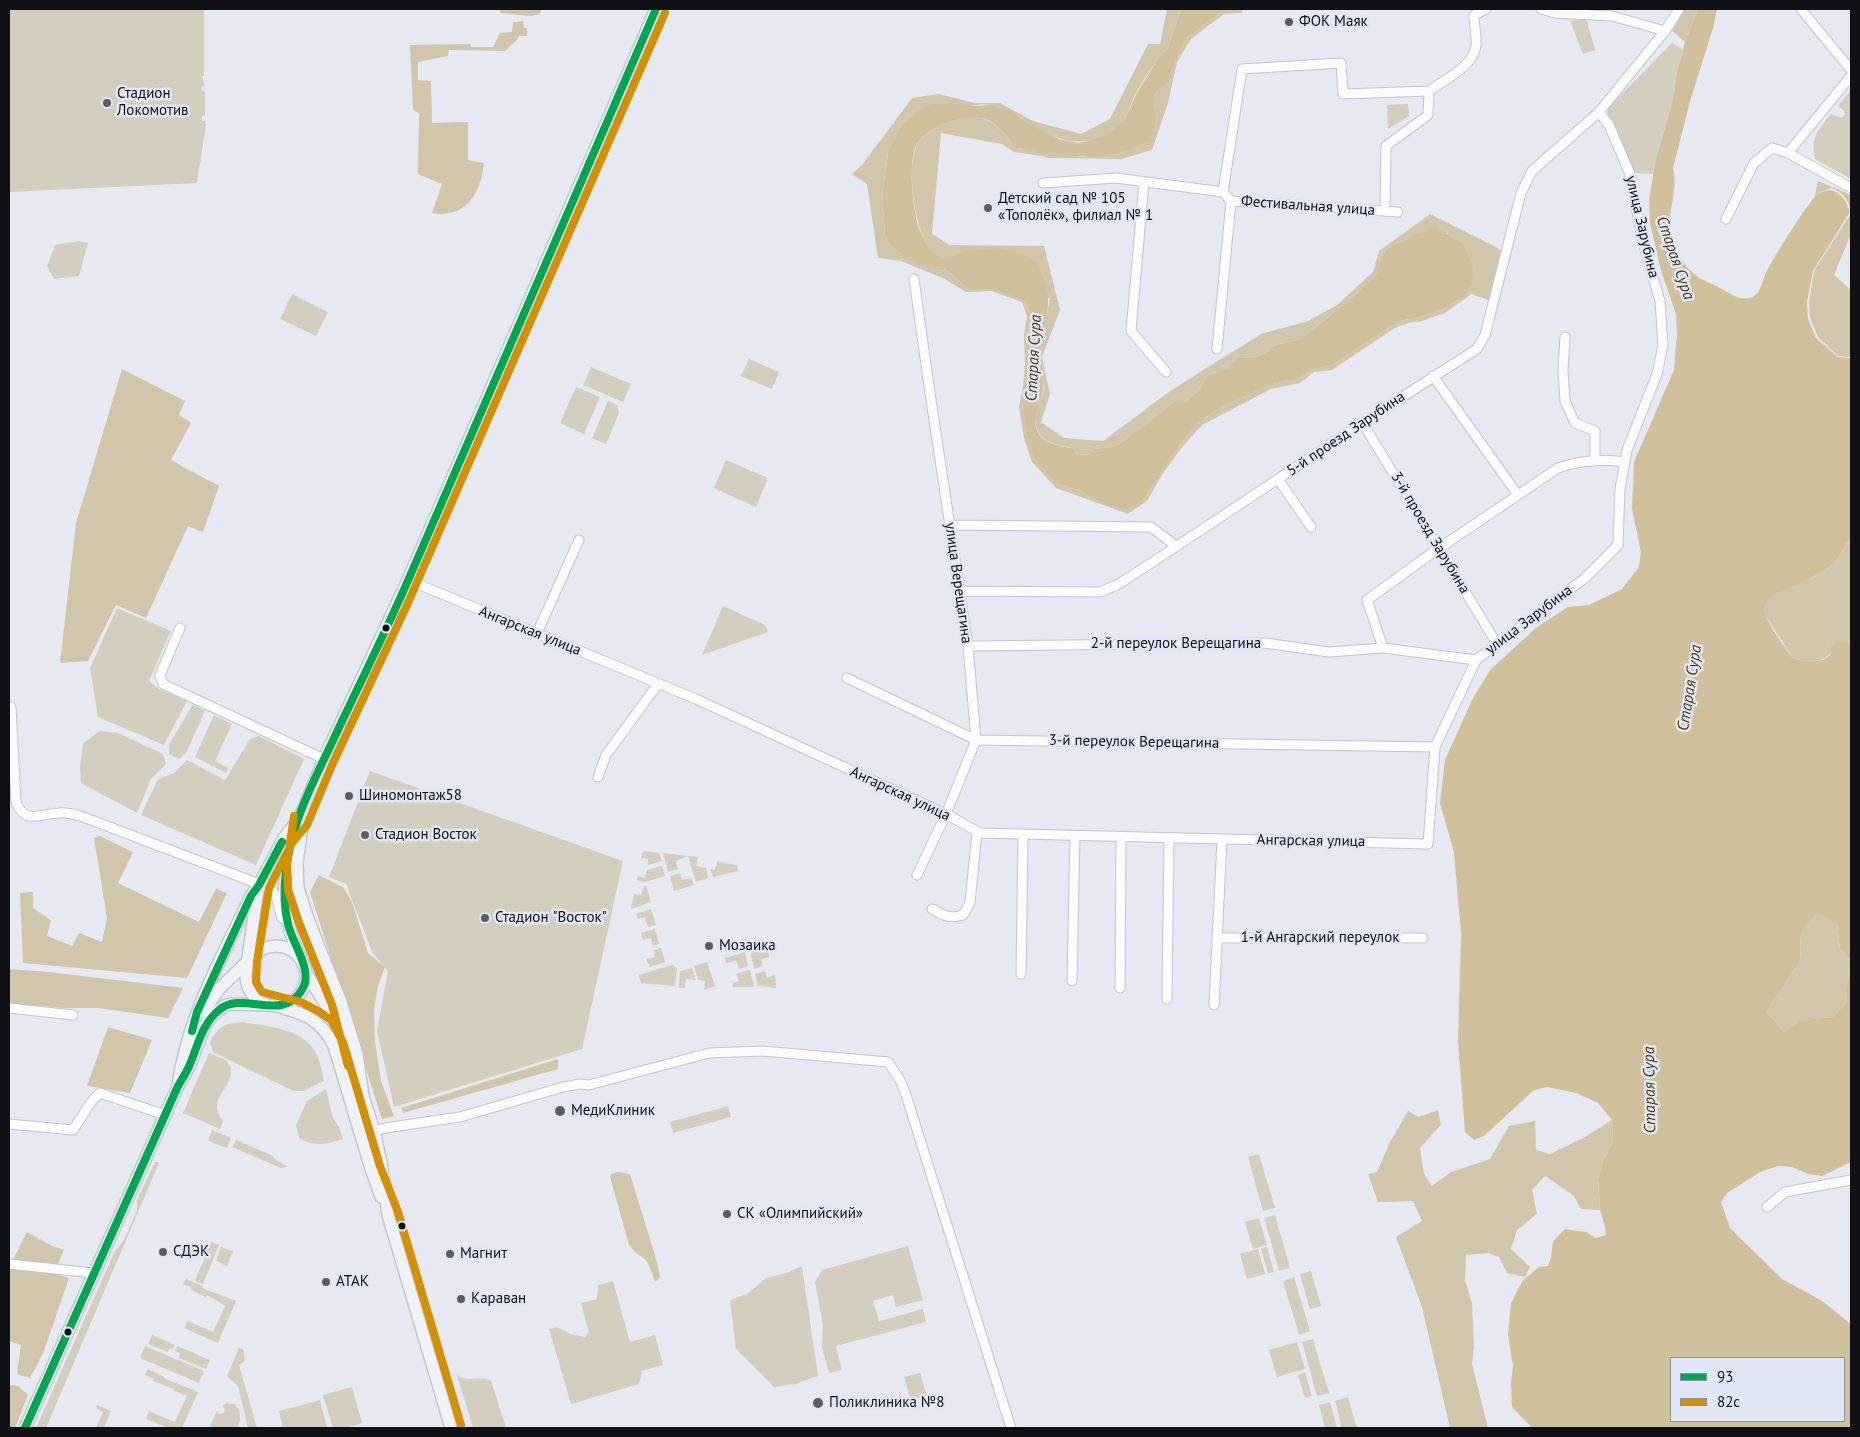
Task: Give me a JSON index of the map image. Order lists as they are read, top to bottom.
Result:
{
  "streets": {
    "street": [
      "Фестивальная улица",
      "улица Зарубина",
      "5-й проезд Зарубина",
      "3-й проезд Зарубина",
      "улица Верещагина",
      "Ангарская улица",
      "2-й переулок Верещагина",
      "3-й переулок Верещагина",
      "1-й Ангарский переулок"
    ]
  },
  "crossings": [
    ["улица Зарубина", "5-й проезд Зарубина"],
    ["улица Зарубина", "3-й проезд Зарубина"],
    ["улица Зарубина", "Ангарская улица"],
    ["улица Зарубина", "2-й переулок Верещагина"],
    ["улица Зарубина", "3-й переулок Верещагина"],
    ["5-й проезд Зарубина", "3-й проезд Зарубина"],
    ["5-й проезд Зарубина", "улица Верещагина"],
    ["улица Верещагина", "Ангарская улица"],
    ["улица Верещагина", "2-й переулок Верещагина"],
    ["улица Верещагина", "3-й переулок Верещагина"]
  ],
  "water": ["Старая Сура"],
  "places": [
    "ФОК Маяк",
    "Стадион Локомотив",
    "Детский сад № 105 «Тополёк», филиал № 1",
    "Шиномонтаж58",
    "Стадион Восток",
    "Стадион \"Восток\"",
    "Мозаика",
    "МедиКлиник",
    "СК «Олимпийский»",
    "СДЭК",
    "Магнит",
    "АТАК",
    "Караван",
    "Поликлиника №8"
  ],
  "lines": ["transit line 93", "transit line 82с"],
  "legend": ["93", "82с"]
}
